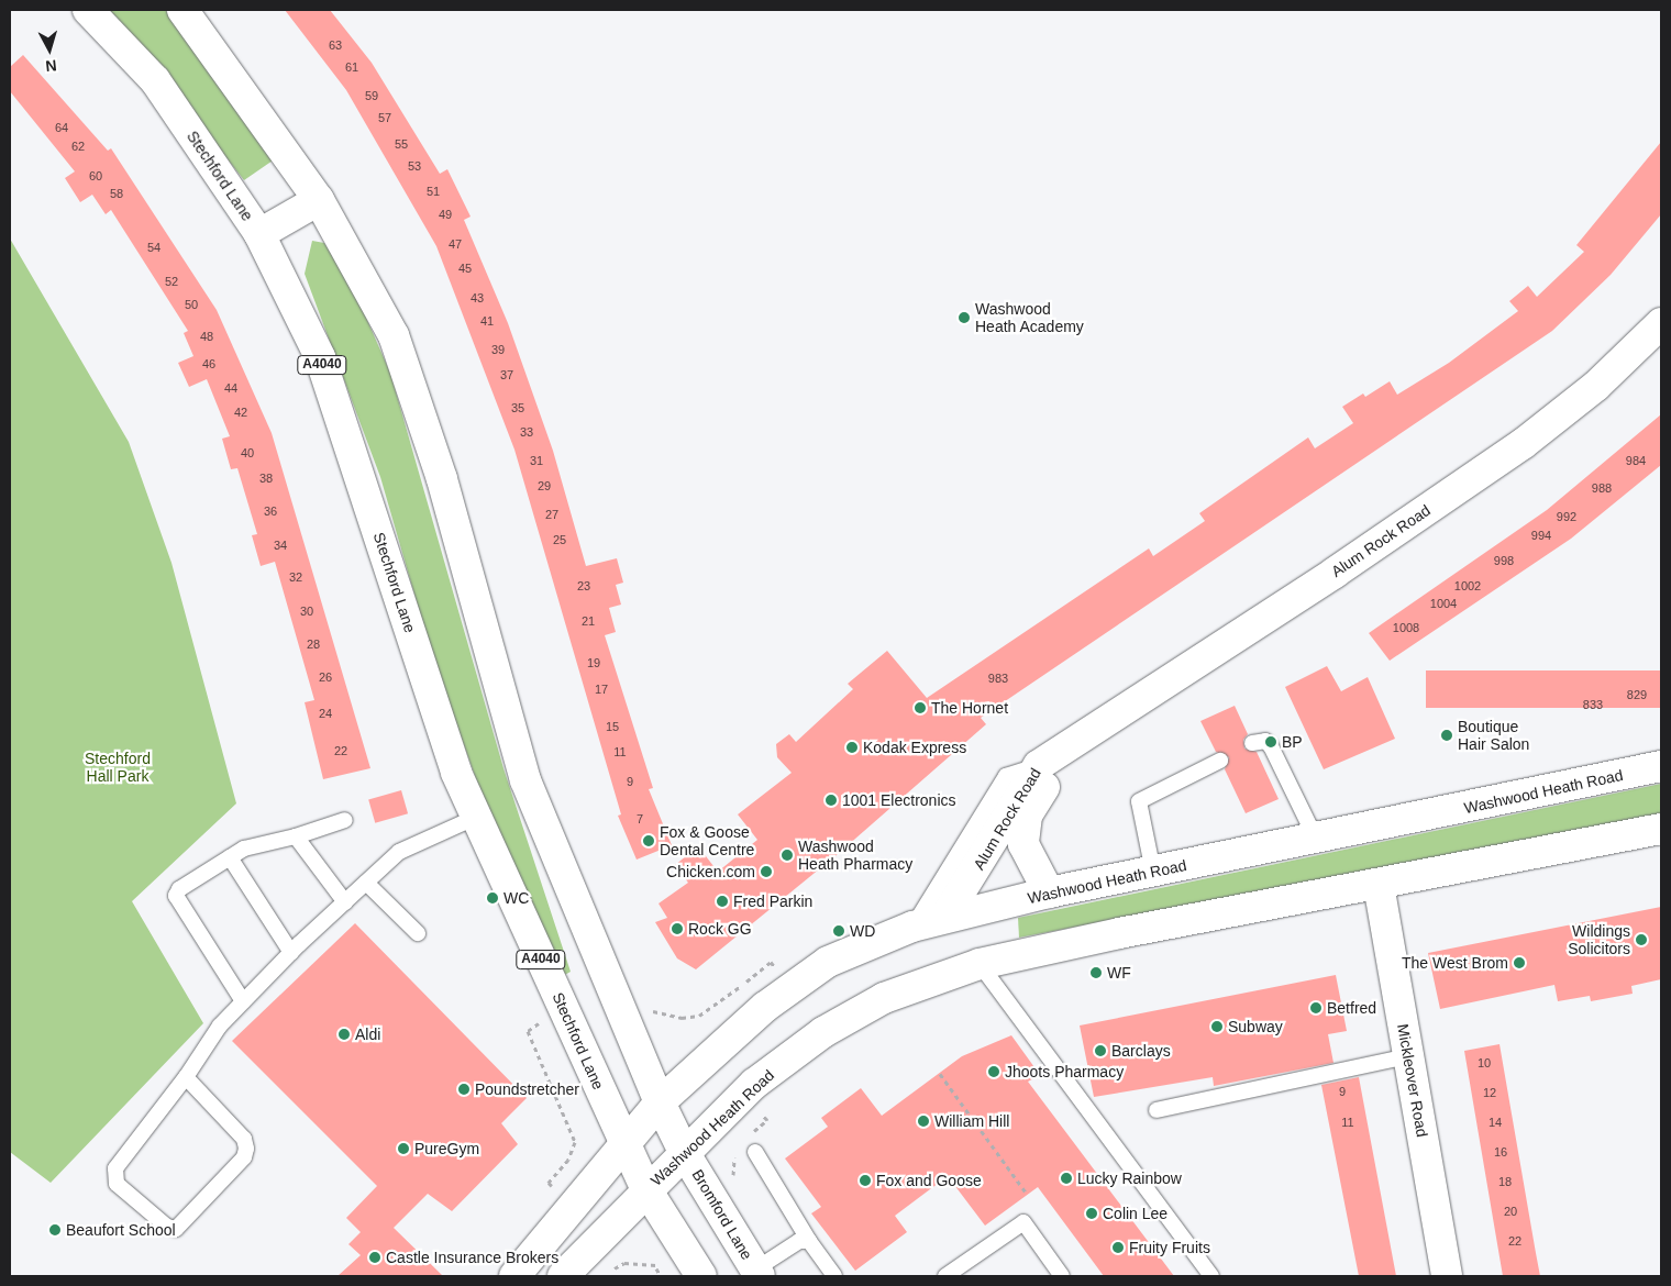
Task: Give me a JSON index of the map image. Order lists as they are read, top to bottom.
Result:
{
  "streets": {
    "main road": [
      "Stechford Lane",
      "A4040",
      "Alum Rock Road",
      "Washwood Heath Road",
      "Mickleover Road",
      "Bromford Lane"
    ]
  },
  "crossings": [
    ["Stechford Lane", "A4040"],
    ["Stechford Lane", "Washwood Heath Road"],
    ["A4040", "Washwood Heath Road"],
    ["Alum Rock Road", "Washwood Heath Road"],
    ["Washwood Heath Road", "Mickleover Road"],
    ["Washwood Heath Road", "Bromford Lane"]
  ],
  "parks": ["Stechford Hall Park"],
  "places": [
    "Washwood Heath Academy",
    "The Hornet",
    "Boutique Hair Salon",
    "BP",
    "Kodak Express",
    "1001 Electronics",
    "Fox & Goose Dental Centre",
    "Washwood Heath Pharmacy",
    "Chicken.com",
    "WC",
    "Fred Parkin",
    "Rock GG",
    "WD",
    "Wildings Solicitors",
    "The West Brom",
    "WF",
    "Betfred",
    "Subway",
    "Aldi",
    "Barclays",
    "Jhoots Pharmacy",
    "Poundstretcher",
    "William Hill",
    "PureGym",
    "Lucky Rainbow",
    "Fox and Goose",
    "Colin Lee",
    "Beaufort School",
    "Fruity Fruits",
    "Castle Insurance Brokers"
  ],
  "house_numbers": [
    "63",
    "61",
    "59",
    "57",
    "64",
    "55",
    "62",
    "53",
    "60",
    "51",
    "58",
    "49",
    "47",
    "54",
    "45",
    "52",
    "43",
    "50",
    "41",
    "48",
    "39",
    "46",
    "37",
    "44",
    "35",
    "42",
    "33",
    "40",
    "31",
    "984",
    "38",
    "29",
    "988",
    "36",
    "27",
    "992",
    "994",
    "25",
    "34",
    "998",
    "32",
    "23",
    "1002",
    "1004",
    "30",
    "21",
    "1008",
    "28",
    "19",
    "26",
    "983",
    "17",
    "829",
    "833",
    "24",
    "15",
    "22",
    "11",
    "9",
    "7",
    "10",
    "9",
    "12",
    "11",
    "14",
    "16",
    "18",
    "20",
    "22"
  ],
  "north": "bottom"
}
